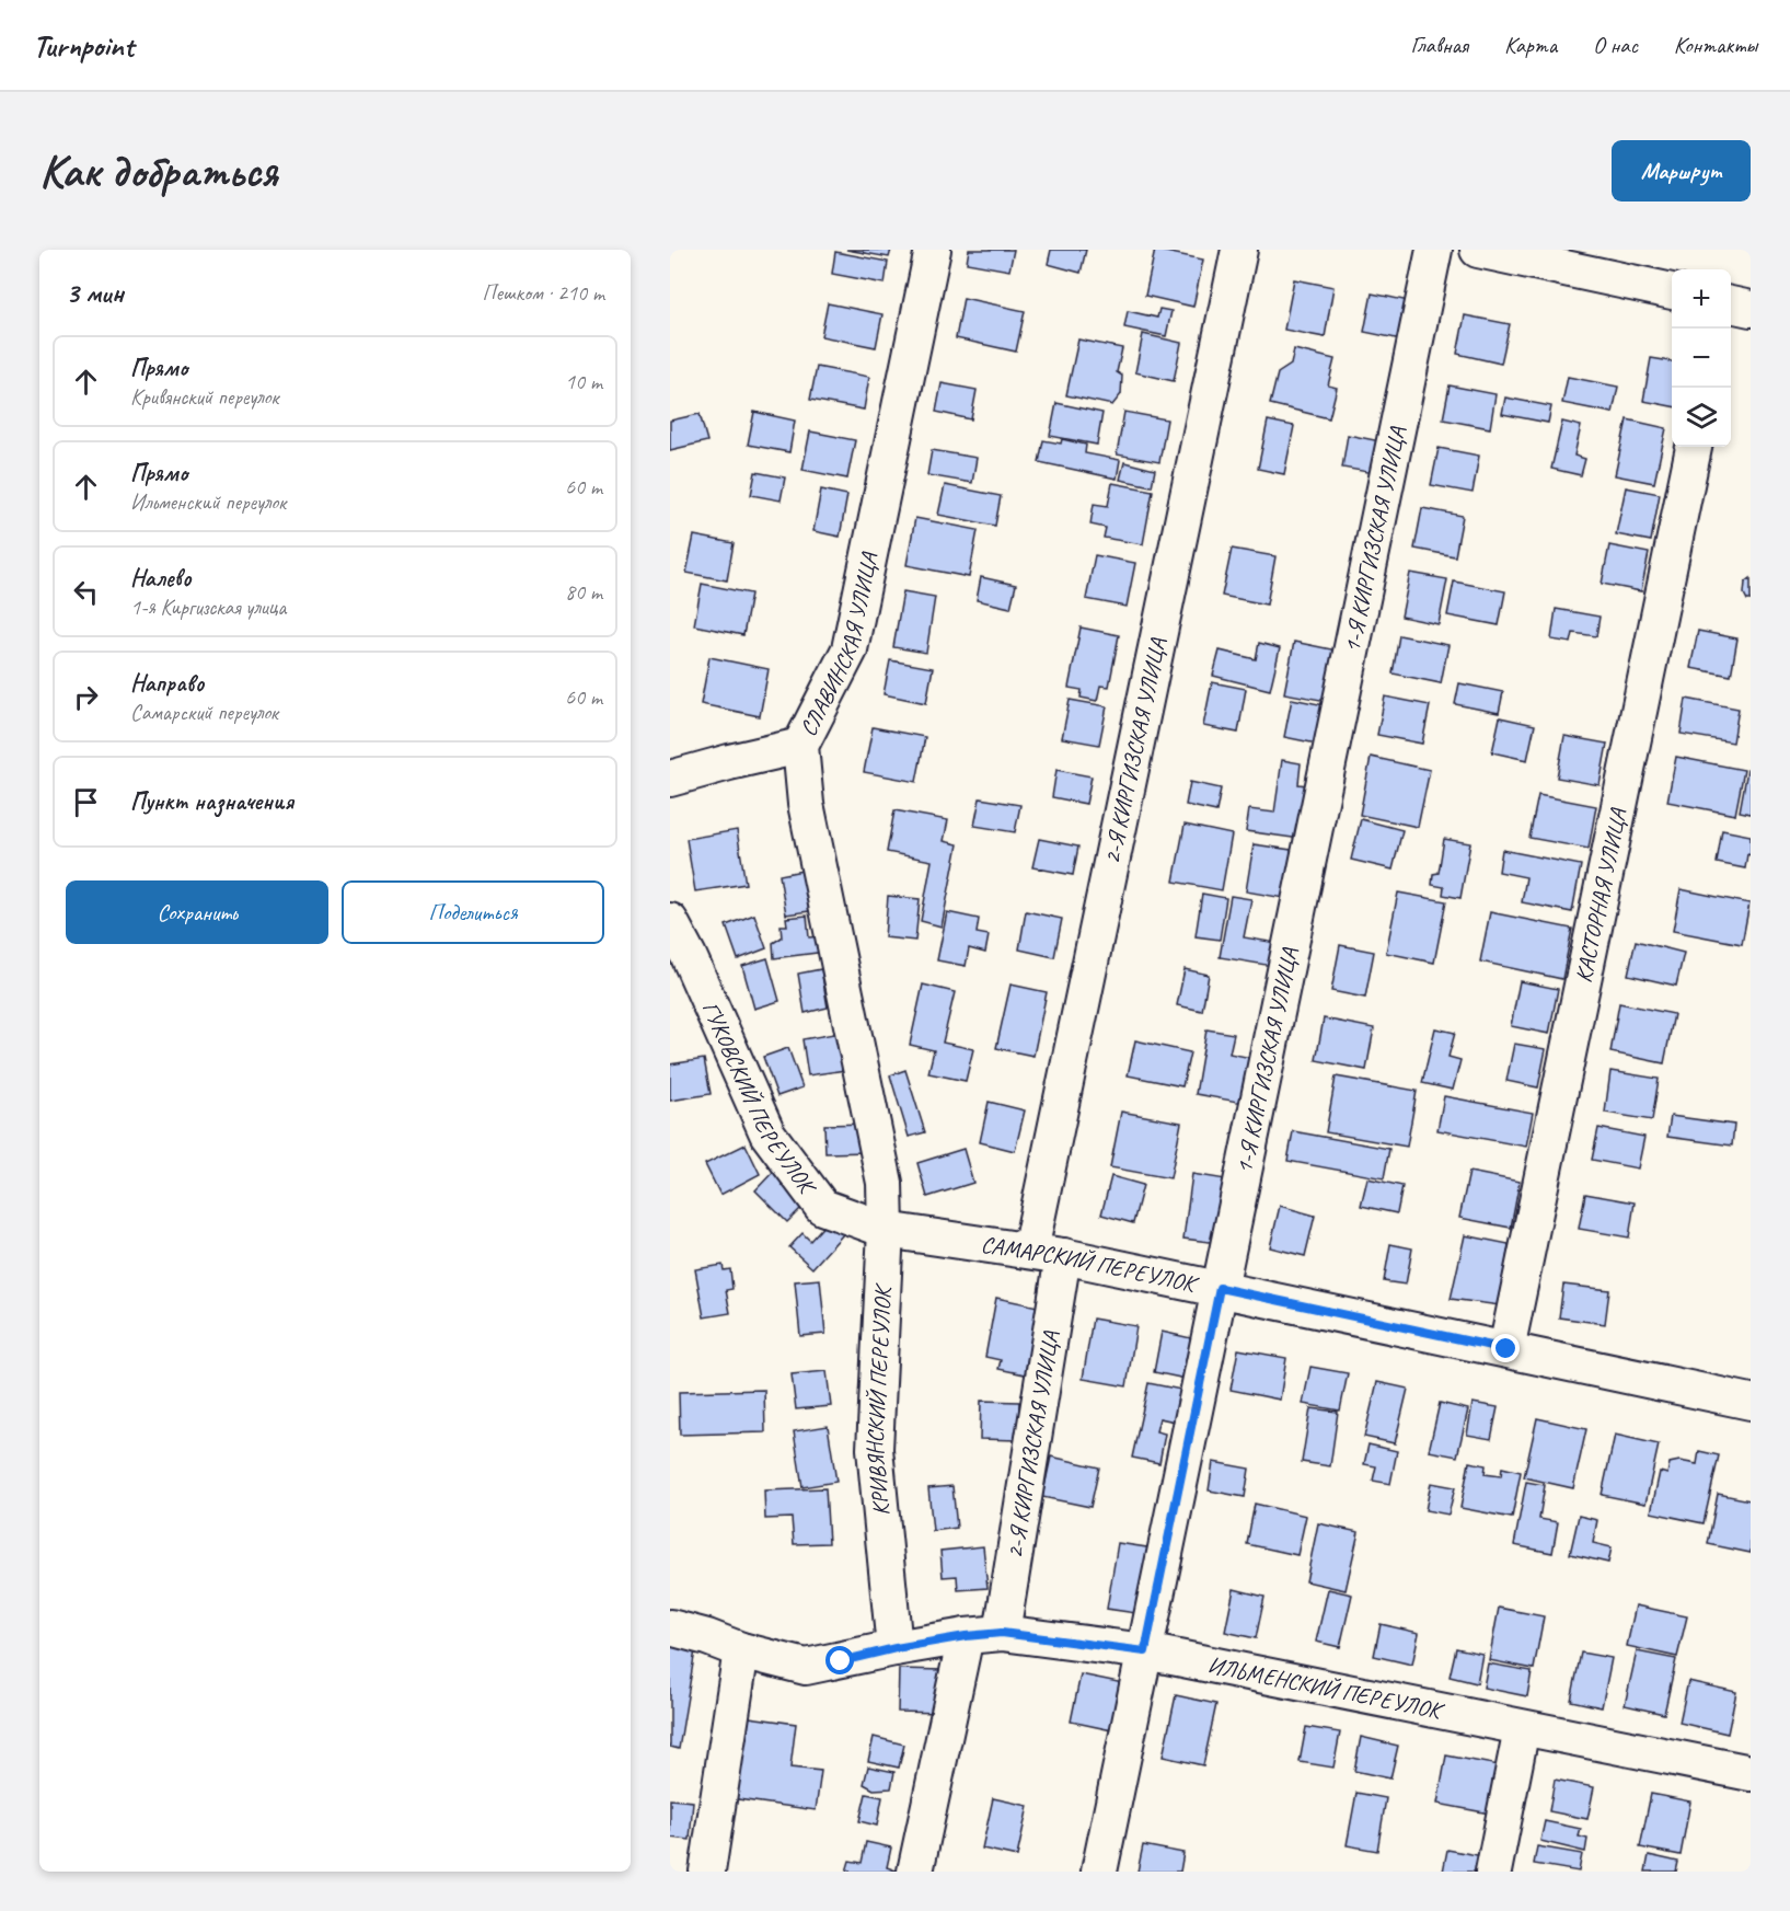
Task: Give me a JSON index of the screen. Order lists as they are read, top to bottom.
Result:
{
  "streets": {
    "street": [
      "1-Я КИРГИЗСКАЯ УЛИЦА",
      "СЛАВИНСКАЯ УЛИЦА",
      "2-Я КИРГИЗСКАЯ УЛИЦА",
      "КАСТОРНАЯ УЛИЦА",
      "ГУКОВСКИЙ ПЕРЕУЛОК",
      "САМАРСКИЙ ПЕРЕУЛОК",
      "КРИВЯНСКИЙ ПЕРЕУЛОК",
      "ИЛЬМЕНСКИЙ ПЕРЕУЛОК"
    ]
  },
  "crossings": [
    ["1-Я КИРГИЗСКАЯ УЛИЦА", "САМАРСКИЙ ПЕРЕУЛОК"],
    ["1-Я КИРГИЗСКАЯ УЛИЦА", "ИЛЬМЕНСКИЙ ПЕРЕУЛОК"],
    ["СЛАВИНСКАЯ УЛИЦА", "ГУКОВСКИЙ ПЕРЕУЛОК"],
    ["СЛАВИНСКАЯ УЛИЦА", "САМАРСКИЙ ПЕРЕУЛОК"],
    ["СЛАВИНСКАЯ УЛИЦА", "КРИВЯНСКИЙ ПЕРЕУЛОК"],
    ["2-Я КИРГИЗСКАЯ УЛИЦА", "САМАРСКИЙ ПЕРЕУЛОК"],
    ["2-Я КИРГИЗСКАЯ УЛИЦА", "ИЛЬМЕНСКИЙ ПЕРЕУЛОК"],
    ["КАСТОРНАЯ УЛИЦА", "САМАРСКИЙ ПЕРЕУЛОК"],
    ["ГУКОВСКИЙ ПЕРЕУЛОК", "САМАРСКИЙ ПЕРЕУЛОК"],
    ["ГУКОВСКИЙ ПЕРЕУЛОК", "КРИВЯНСКИЙ ПЕРЕУЛОК"],
    ["САМАРСКИЙ ПЕРЕУЛОК", "КРИВЯНСКИЙ ПЕРЕУЛОК"],
    ["КРИВЯНСКИЙ ПЕРЕУЛОК", "ИЛЬМЕНСКИЙ ПЕРЕУЛОК"]
  ],
  "page": {
    "header": "Turnpoint",
    "nav": [
      "Главная",
      "Карта",
      "О нас",
      "Контакты"
    ],
    "buttons": [
      "Маршрут",
      ["Сохранить", "Поделиться"]
    ],
    "title": "Как добраться",
    "heading": ["3 мин", "Пешком · 210 m"],
    "map_buttons": ["+", "−"],
    "list": [
      ["Прямо", "Кривянский переулок", "10 m"],
      ["Прямо", "Ильменский переулок", "60 m"],
      ["Налево", "1-я Киргизская улица", "80 m"],
      ["Направо", "Самарский переулок", "60 m"],
      "Пункт назначения"
    ]
  }
}
